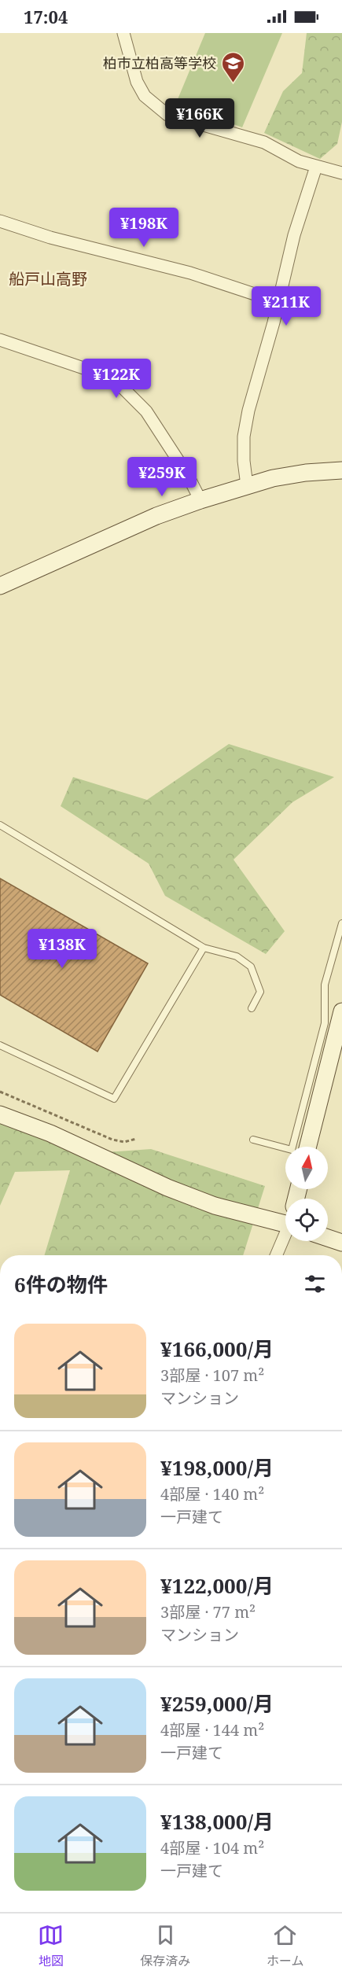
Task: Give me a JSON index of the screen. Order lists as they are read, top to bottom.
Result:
{
  "districts": ["船戸山高野"],
  "places": {
    "school or university": ["柏市立柏高等学校"]
  },
  "north": "top",
  "page": {
    "status": "17:04",
    "price": [
      "¥166K",
      "¥198K",
      "¥211K",
      "¥122K",
      "¥259K",
      "¥138K"
    ],
    "heading": "6件の物件",
    "list": [
      {
        "name": "¥166,000/月",
        "note": "3部屋 · 107 m² · マンション"
      },
      {
        "name": "¥198,000/月",
        "note": "4部屋 · 140 m² · 一戸建て"
      },
      {
        "name": "¥122,000/月",
        "note": "3部屋 · 77 m² · マンション"
      },
      {
        "name": "¥259,000/月",
        "note": "4部屋 · 144 m² · 一戸建て"
      },
      {
        "name": "¥138,000/月",
        "note": "4部屋 · 104 m² · 一戸建て"
      }
    ],
    "tabs": ["地図", "保存済み", "ホーム"]
  }
}
